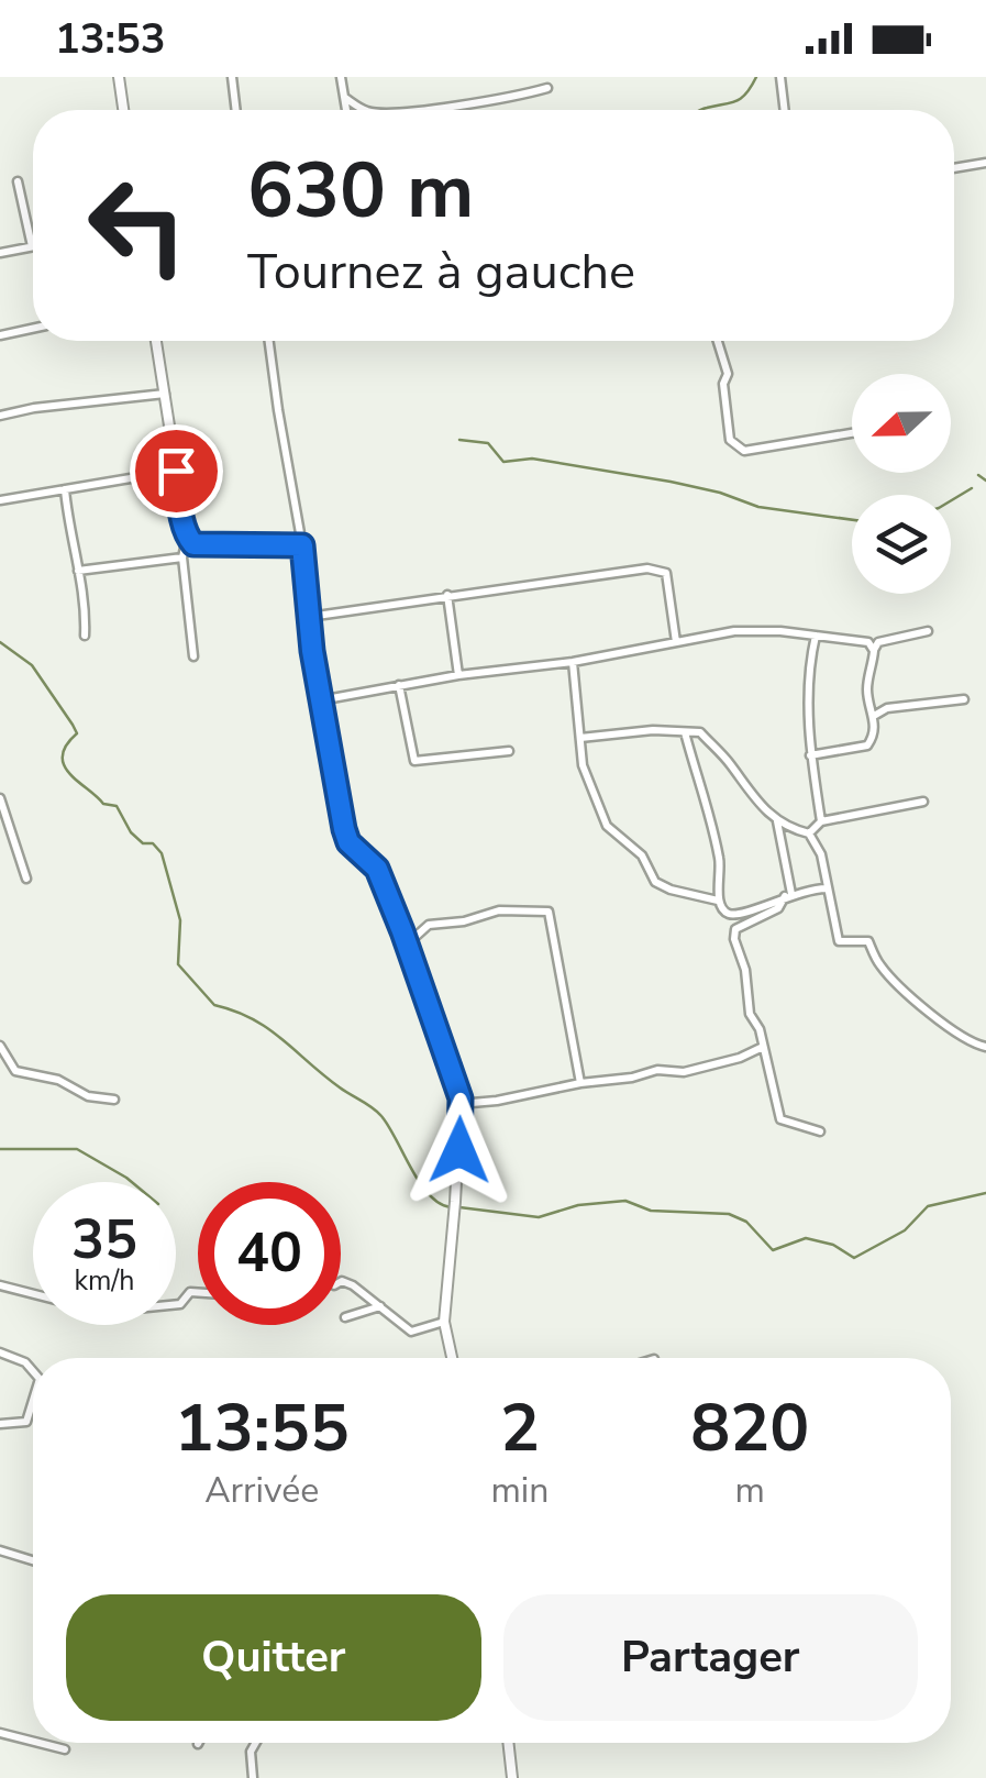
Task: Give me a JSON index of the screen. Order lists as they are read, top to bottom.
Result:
{
  "north": "left",
  "page": {
    "status": "13:53",
    "turn": ["630 m", "Tournez à gauche"],
    "speed": "35 km/h",
    "limit": "40",
    "eta": [
      "13:55",
      "Arrivée",
      "2",
      "min",
      "820",
      "m"
    ],
    "buttons": ["Quitter", "Partager"]
  }
}
